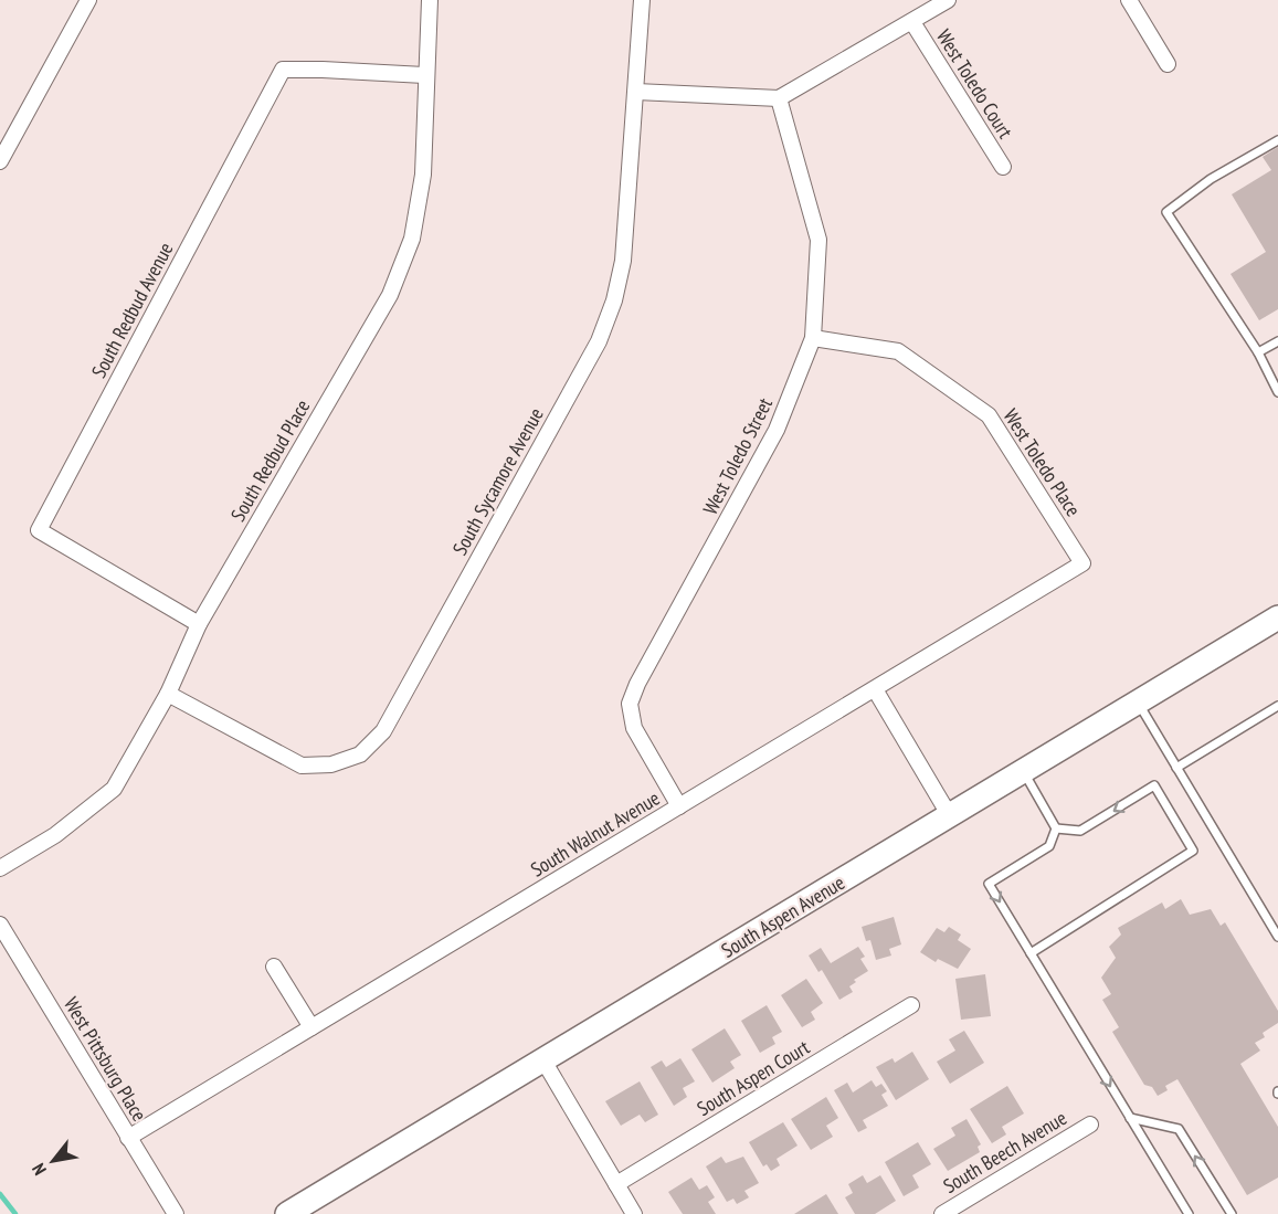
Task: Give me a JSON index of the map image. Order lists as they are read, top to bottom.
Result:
{
  "streets": {
    "main road": ["South Aspen Avenue"],
    "street": [
      "West Toledo Court",
      "South Redbud Avenue",
      "West Toledo Street",
      "South Redbud Place",
      "West Toledo Place",
      "South Sycamore Avenue",
      "South Walnut Avenue",
      "West Pittsburg Place",
      "South Aspen Court",
      "South Beech Avenue"
    ]
  },
  "crossings": [
    ["South Redbud Avenue", "South Redbud Place"],
    ["West Toledo Street", "West Toledo Place"],
    ["West Toledo Street", "South Walnut Avenue"],
    ["South Redbud Place", "South Sycamore Avenue"],
    ["West Toledo Place", "South Walnut Avenue"],
    ["South Walnut Avenue", "West Pittsburg Place"]
  ],
  "north": "bottom left"
}
